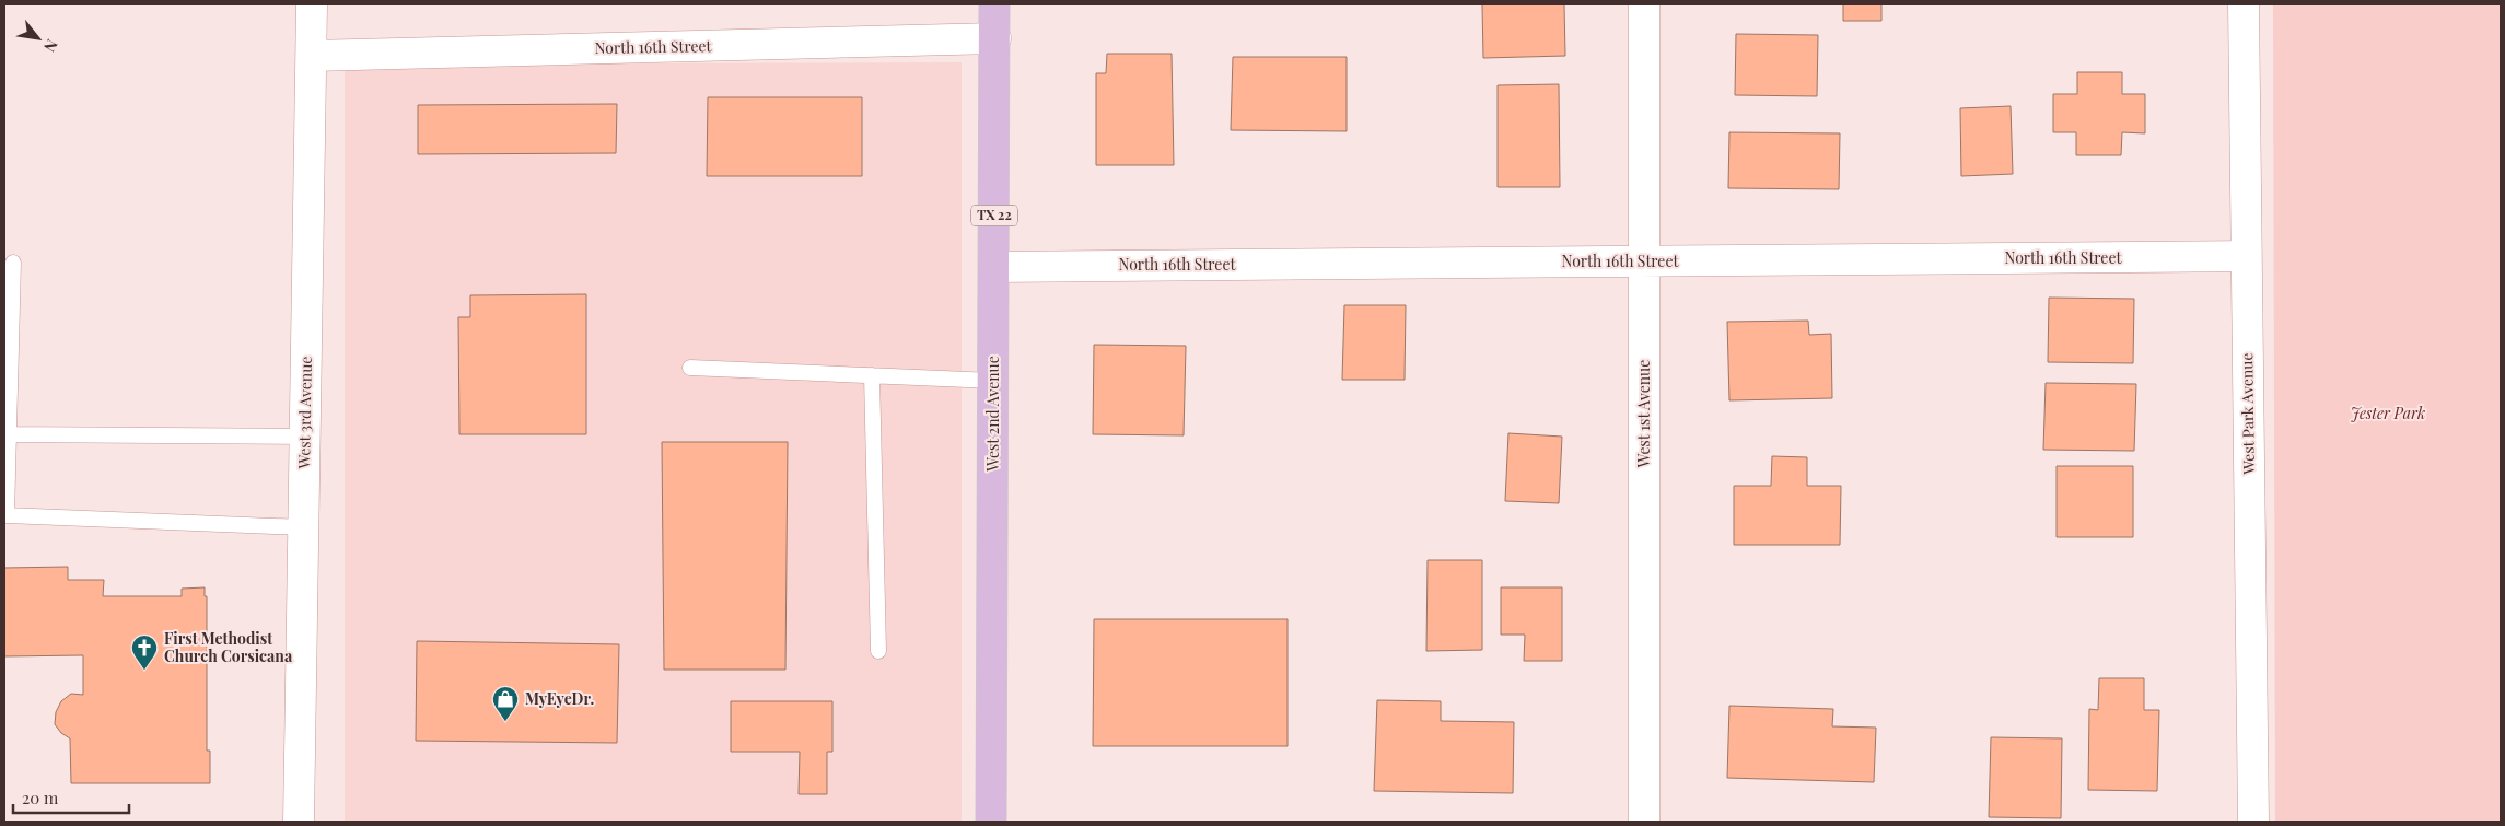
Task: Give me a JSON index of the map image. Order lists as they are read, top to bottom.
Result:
{
  "streets": {
    "main road": ["TX 22", "West 2nd Avenue"],
    "street": [
      "North 16th Street",
      "West 3rd Avenue",
      "West 1st Avenue",
      "West Park Avenue"
    ]
  },
  "crossings": [
    ["North 16th Street", "West 3rd Avenue"],
    ["North 16th Street", "West 2nd Avenue"],
    ["North 16th Street", "West 1st Avenue"],
    ["North 16th Street", "West Park Avenue"]
  ],
  "parks": ["Jester Park"],
  "places": {
    "church": ["First Methodist Church Corsicana"],
    "shop": ["MyEyeDr."]
  },
  "scale_bar": "20 m",
  "north": "bottom right"
}
